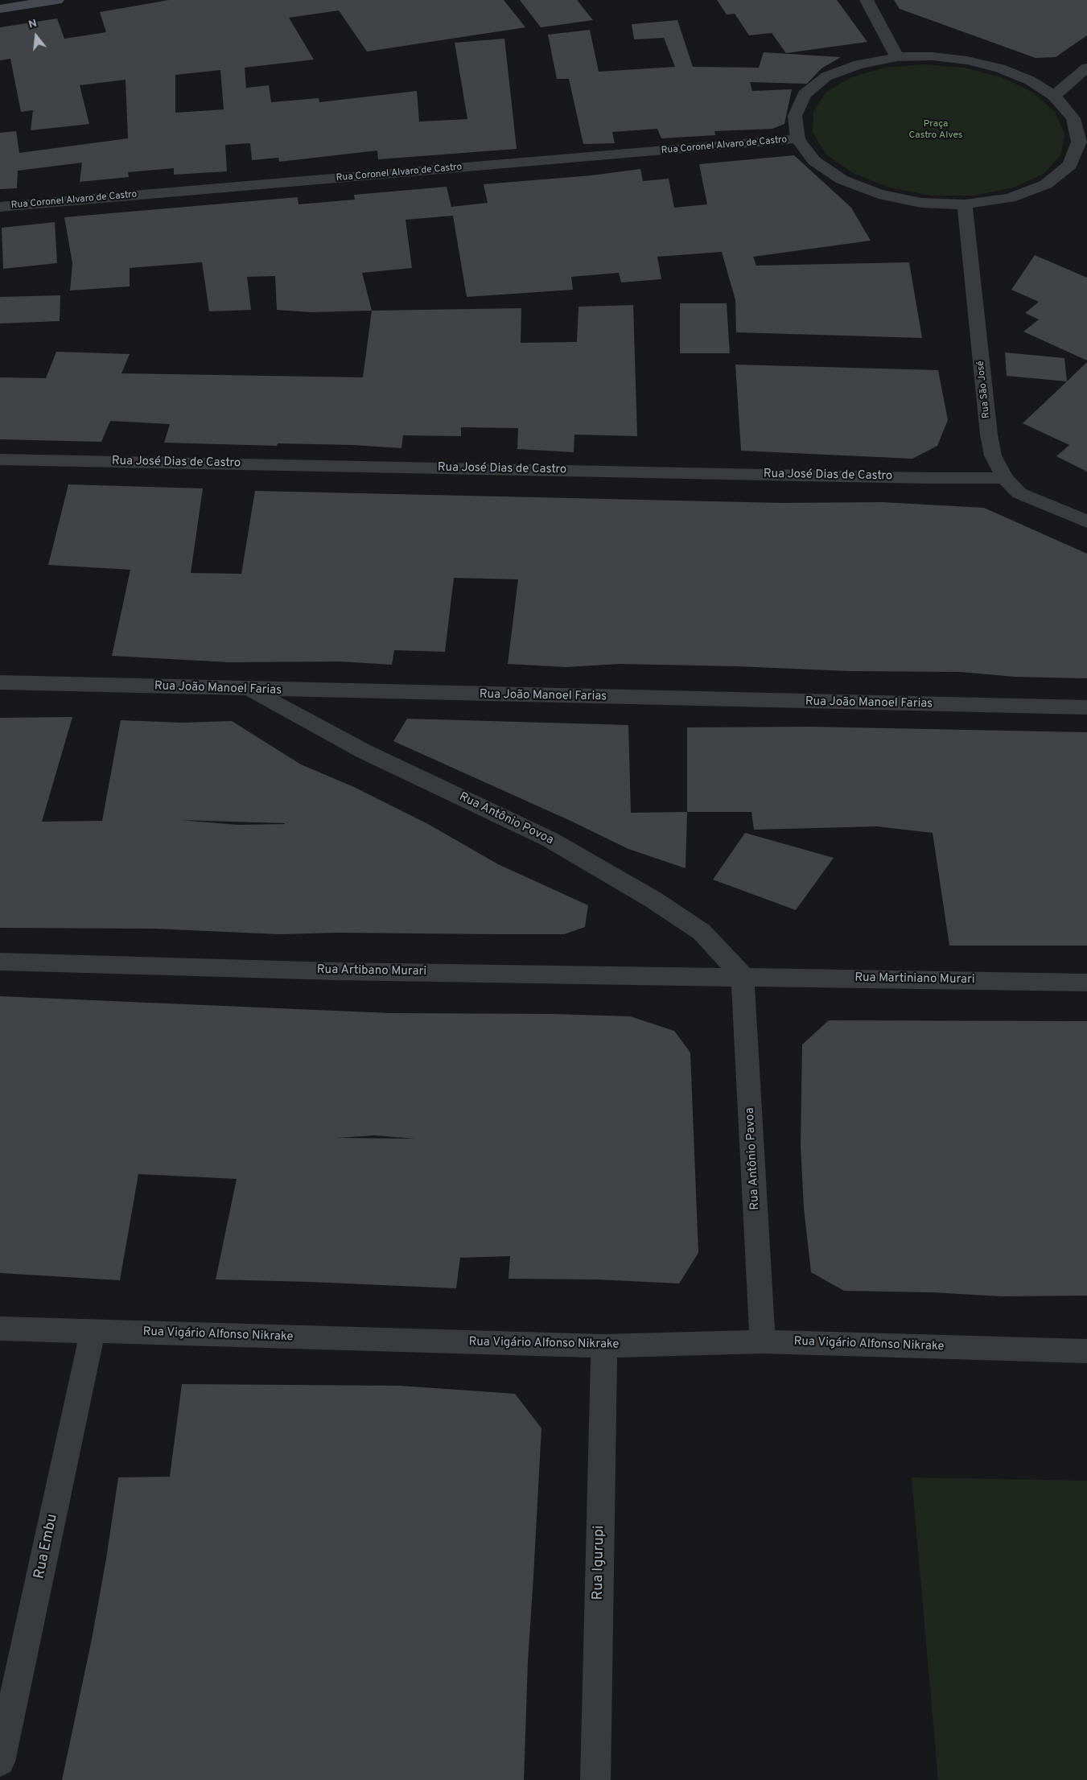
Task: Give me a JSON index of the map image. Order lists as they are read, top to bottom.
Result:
{
  "streets": {
    "street": [
      "Rua Coronel Alvaro de Castro",
      "Rua São José",
      "Rua José Dias de Castro",
      "Rua João Manoel Farias",
      "Rua Antônio Povoa",
      "Rua Artibano Murari",
      "Rua Martiniano Murari",
      "Rua Antônio Pavoa",
      "Rua Vigário Alfonso Nikrake",
      "Rua Embu",
      "Rua Igurupi"
    ]
  },
  "crossings": [
    ["Rua São José", "Rua José Dias de Castro"],
    ["Rua João Manoel Farias", "Rua Antônio Povoa"],
    ["Rua Antônio Povoa", "Rua Artibano Murari"],
    ["Rua Antônio Povoa", "Rua Martiniano Murari"],
    ["Rua Antônio Povoa", "Rua Antônio Pavoa"],
    ["Rua Artibano Murari", "Rua Martiniano Murari"],
    ["Rua Artibano Murari", "Rua Antônio Pavoa"],
    ["Rua Martiniano Murari", "Rua Antônio Pavoa"],
    ["Rua Antônio Pavoa", "Rua Vigário Alfonso Nikrake"],
    ["Rua Vigário Alfonso Nikrake", "Rua Embu"],
    ["Rua Vigário Alfonso Nikrake", "Rua Igurupi"]
  ],
  "parks": ["Praça Castro Alves"],
  "north": "top"
}
